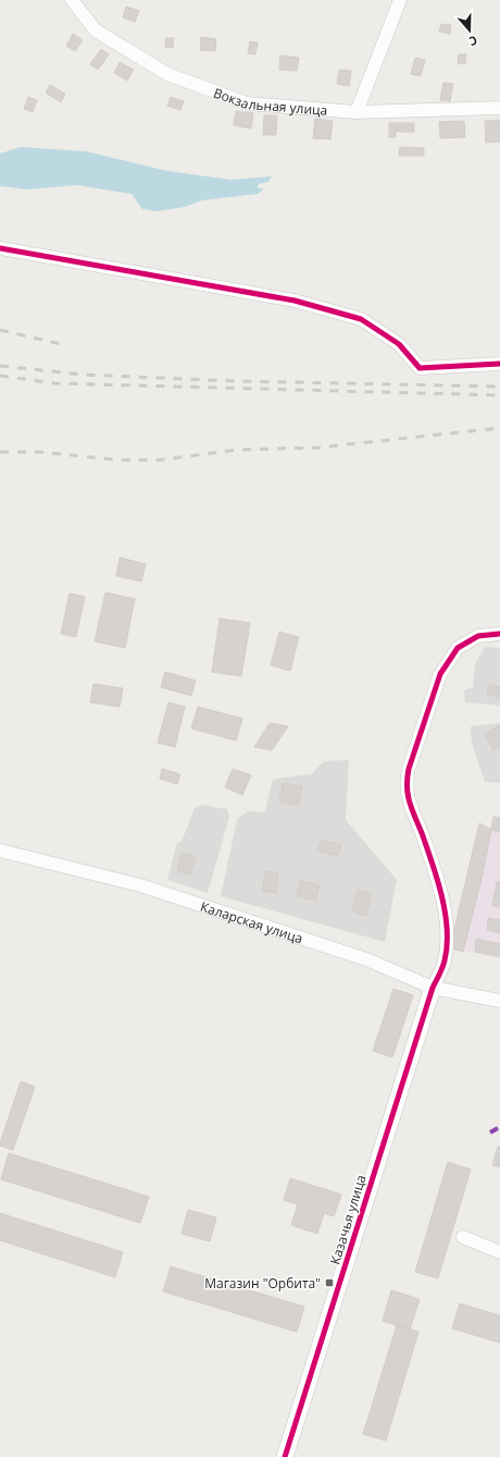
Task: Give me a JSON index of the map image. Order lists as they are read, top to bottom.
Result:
{
  "streets": {
    "street": ["Вокзальная улица", "Каларская улица", "Казачья улица"]
  },
  "crossings": [
    ["Каларская улица", "Казачья улица"]
  ],
  "places": {
    "transit": ["Магазин \"Орбита\""]
  },
  "north": "bottom"
}
